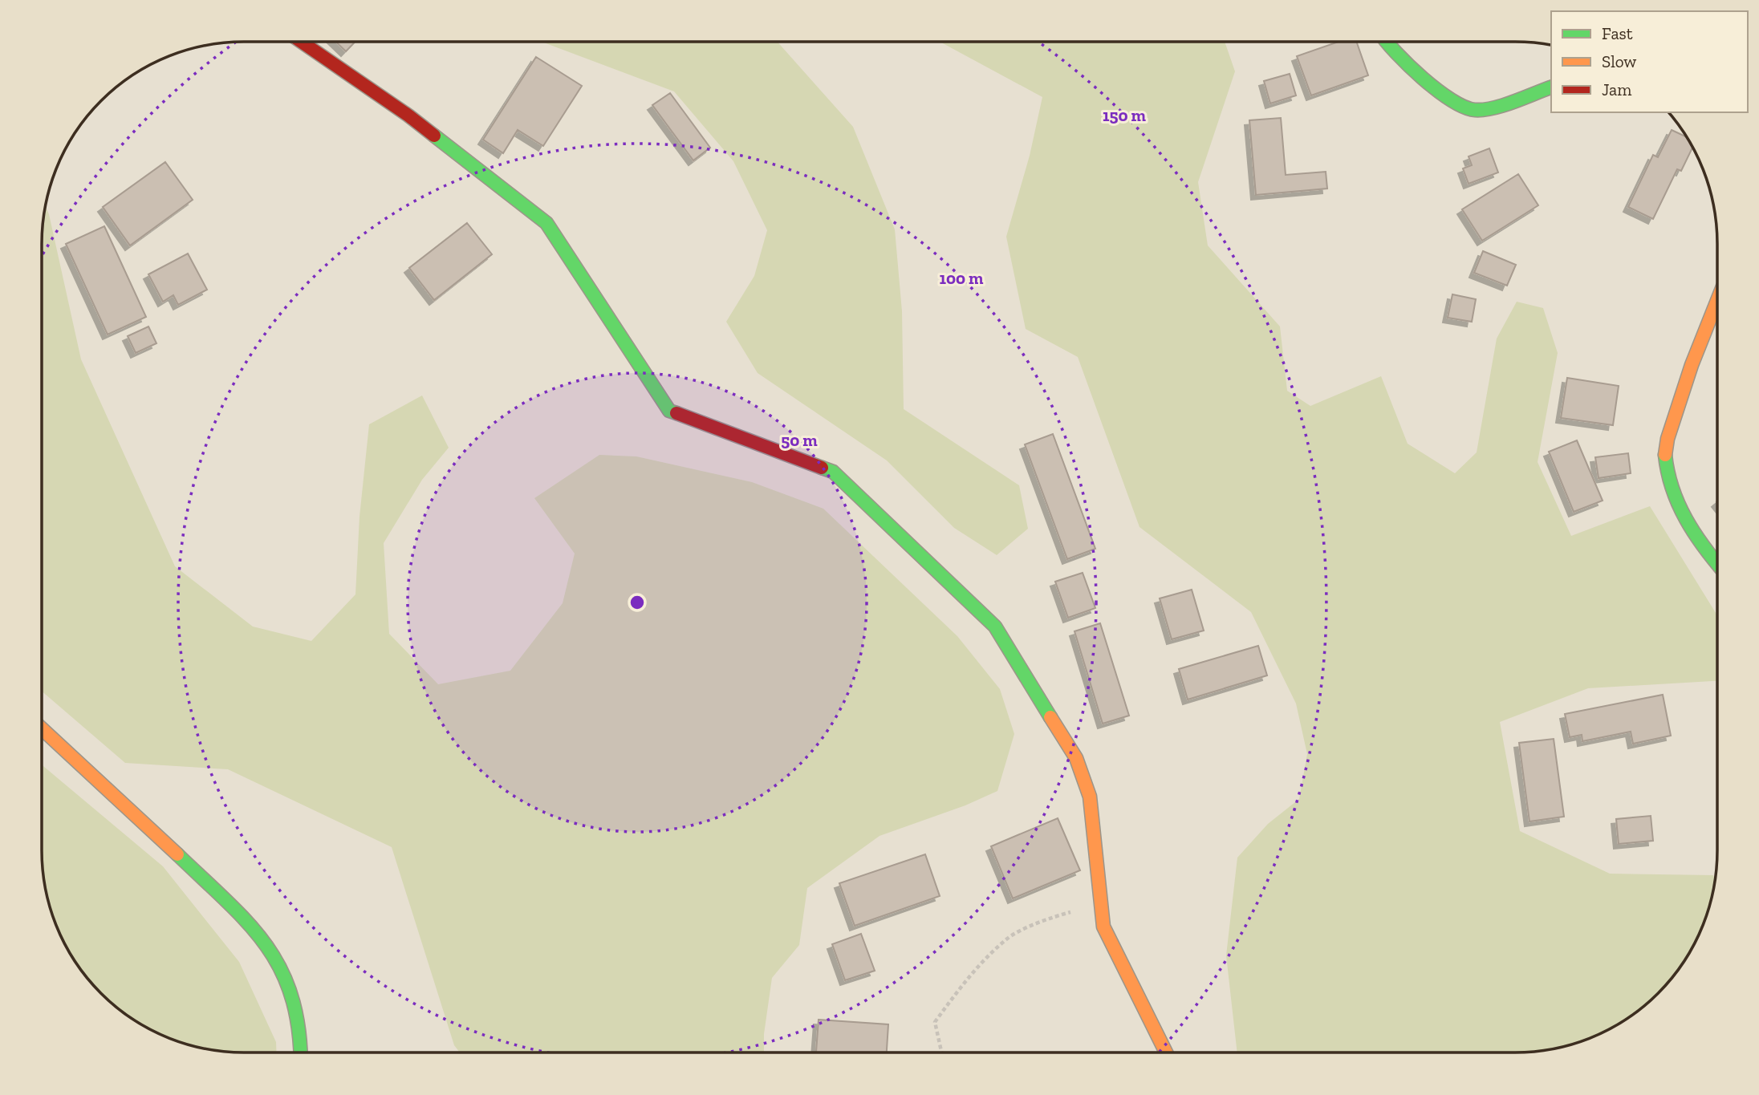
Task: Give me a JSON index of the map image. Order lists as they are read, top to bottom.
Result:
{
  "legend": ["Fast", "Slow", "Jam"],
  "rings": ["150 m", "100 m", "50 m"]
}
